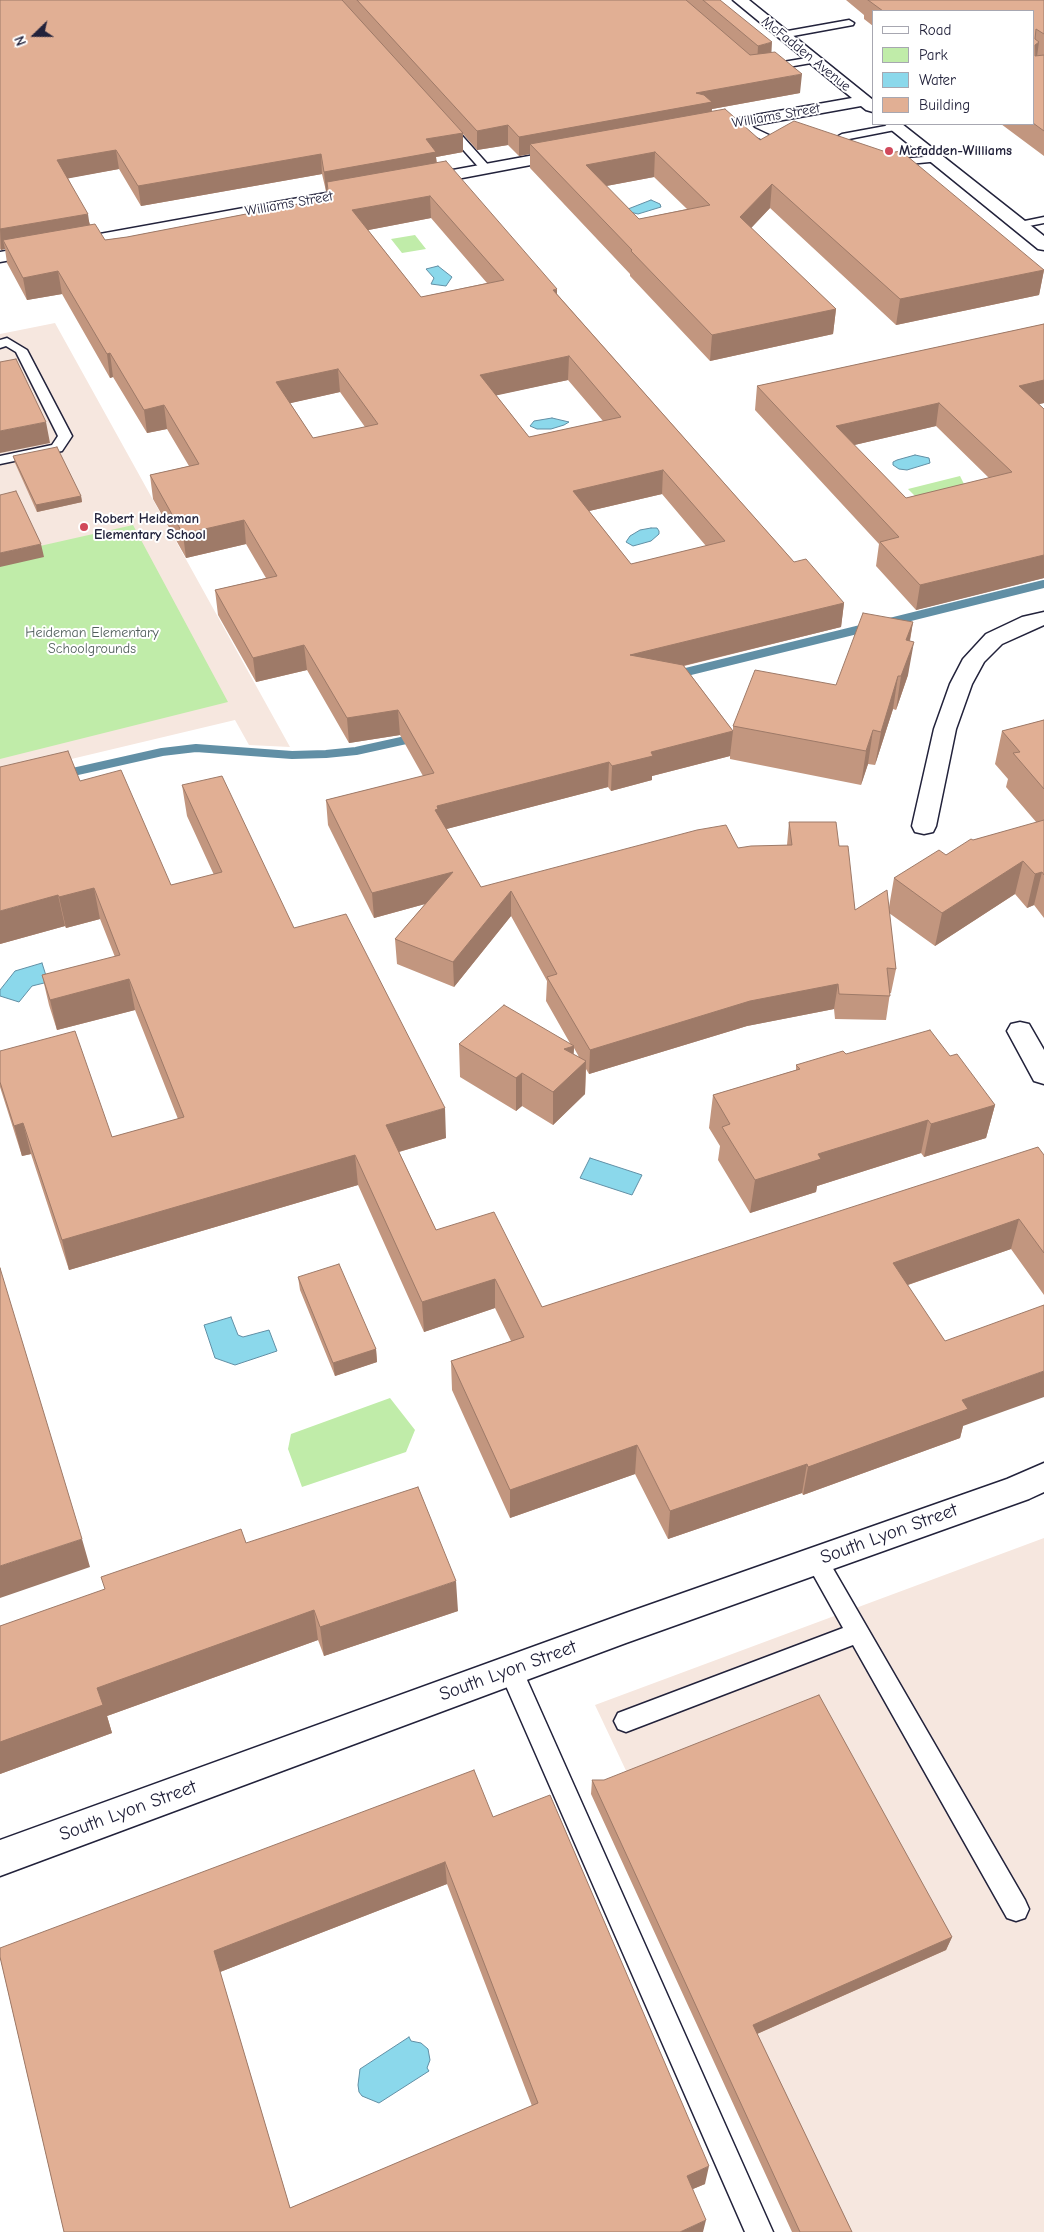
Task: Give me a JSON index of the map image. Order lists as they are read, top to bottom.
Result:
{
  "streets": {
    "street": ["McFadden Avenue", "Williams Street", "South Lyon Street"]
  },
  "crossings": [
    ["McFadden Avenue", "Williams Street"]
  ],
  "parks": ["Heideman Elementary Schoolgrounds"],
  "places": ["Mcfadden-Williams", "Robert Heideman Elementary School"],
  "legend": [
    "Road",
    "Park",
    "Water",
    "Building"
  ],
  "north": "left"
}
